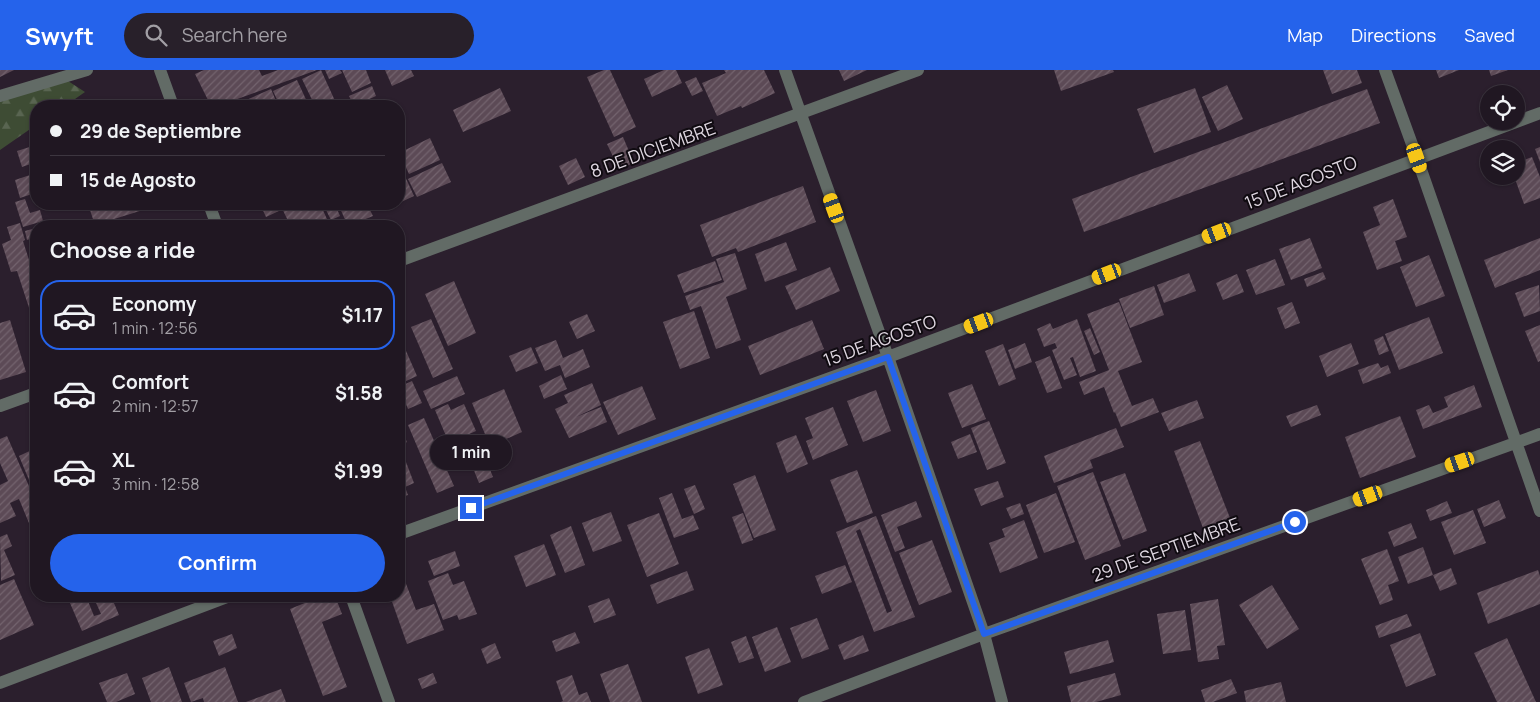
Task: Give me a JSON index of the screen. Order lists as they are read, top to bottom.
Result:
{
  "streets": {
    "street": ["8 DE DICIEMBRE", "15 DE AGOSTO", "29 DE SEPTIEMBRE"]
  },
  "page": {
    "header": "Swyft",
    "search": "Search here",
    "nav": ["Map", "Directions", "Saved"],
    "banner": ["29 de Septiembre", "15 de Agosto"],
    "heading": "Choose a ride",
    "list": [
      {
        "name": "Economy",
        "note": "1 min · 12:56",
        "value": "$1.17"
      },
      {
        "name": "Comfort",
        "note": "2 min · 12:57",
        "value": "$1.58"
      },
      {
        "name": "XL",
        "note": "3 min · 12:58",
        "value": "$1.99"
      }
    ],
    "bubble": "1 min",
    "buttons": "Confirm"
  }
}
